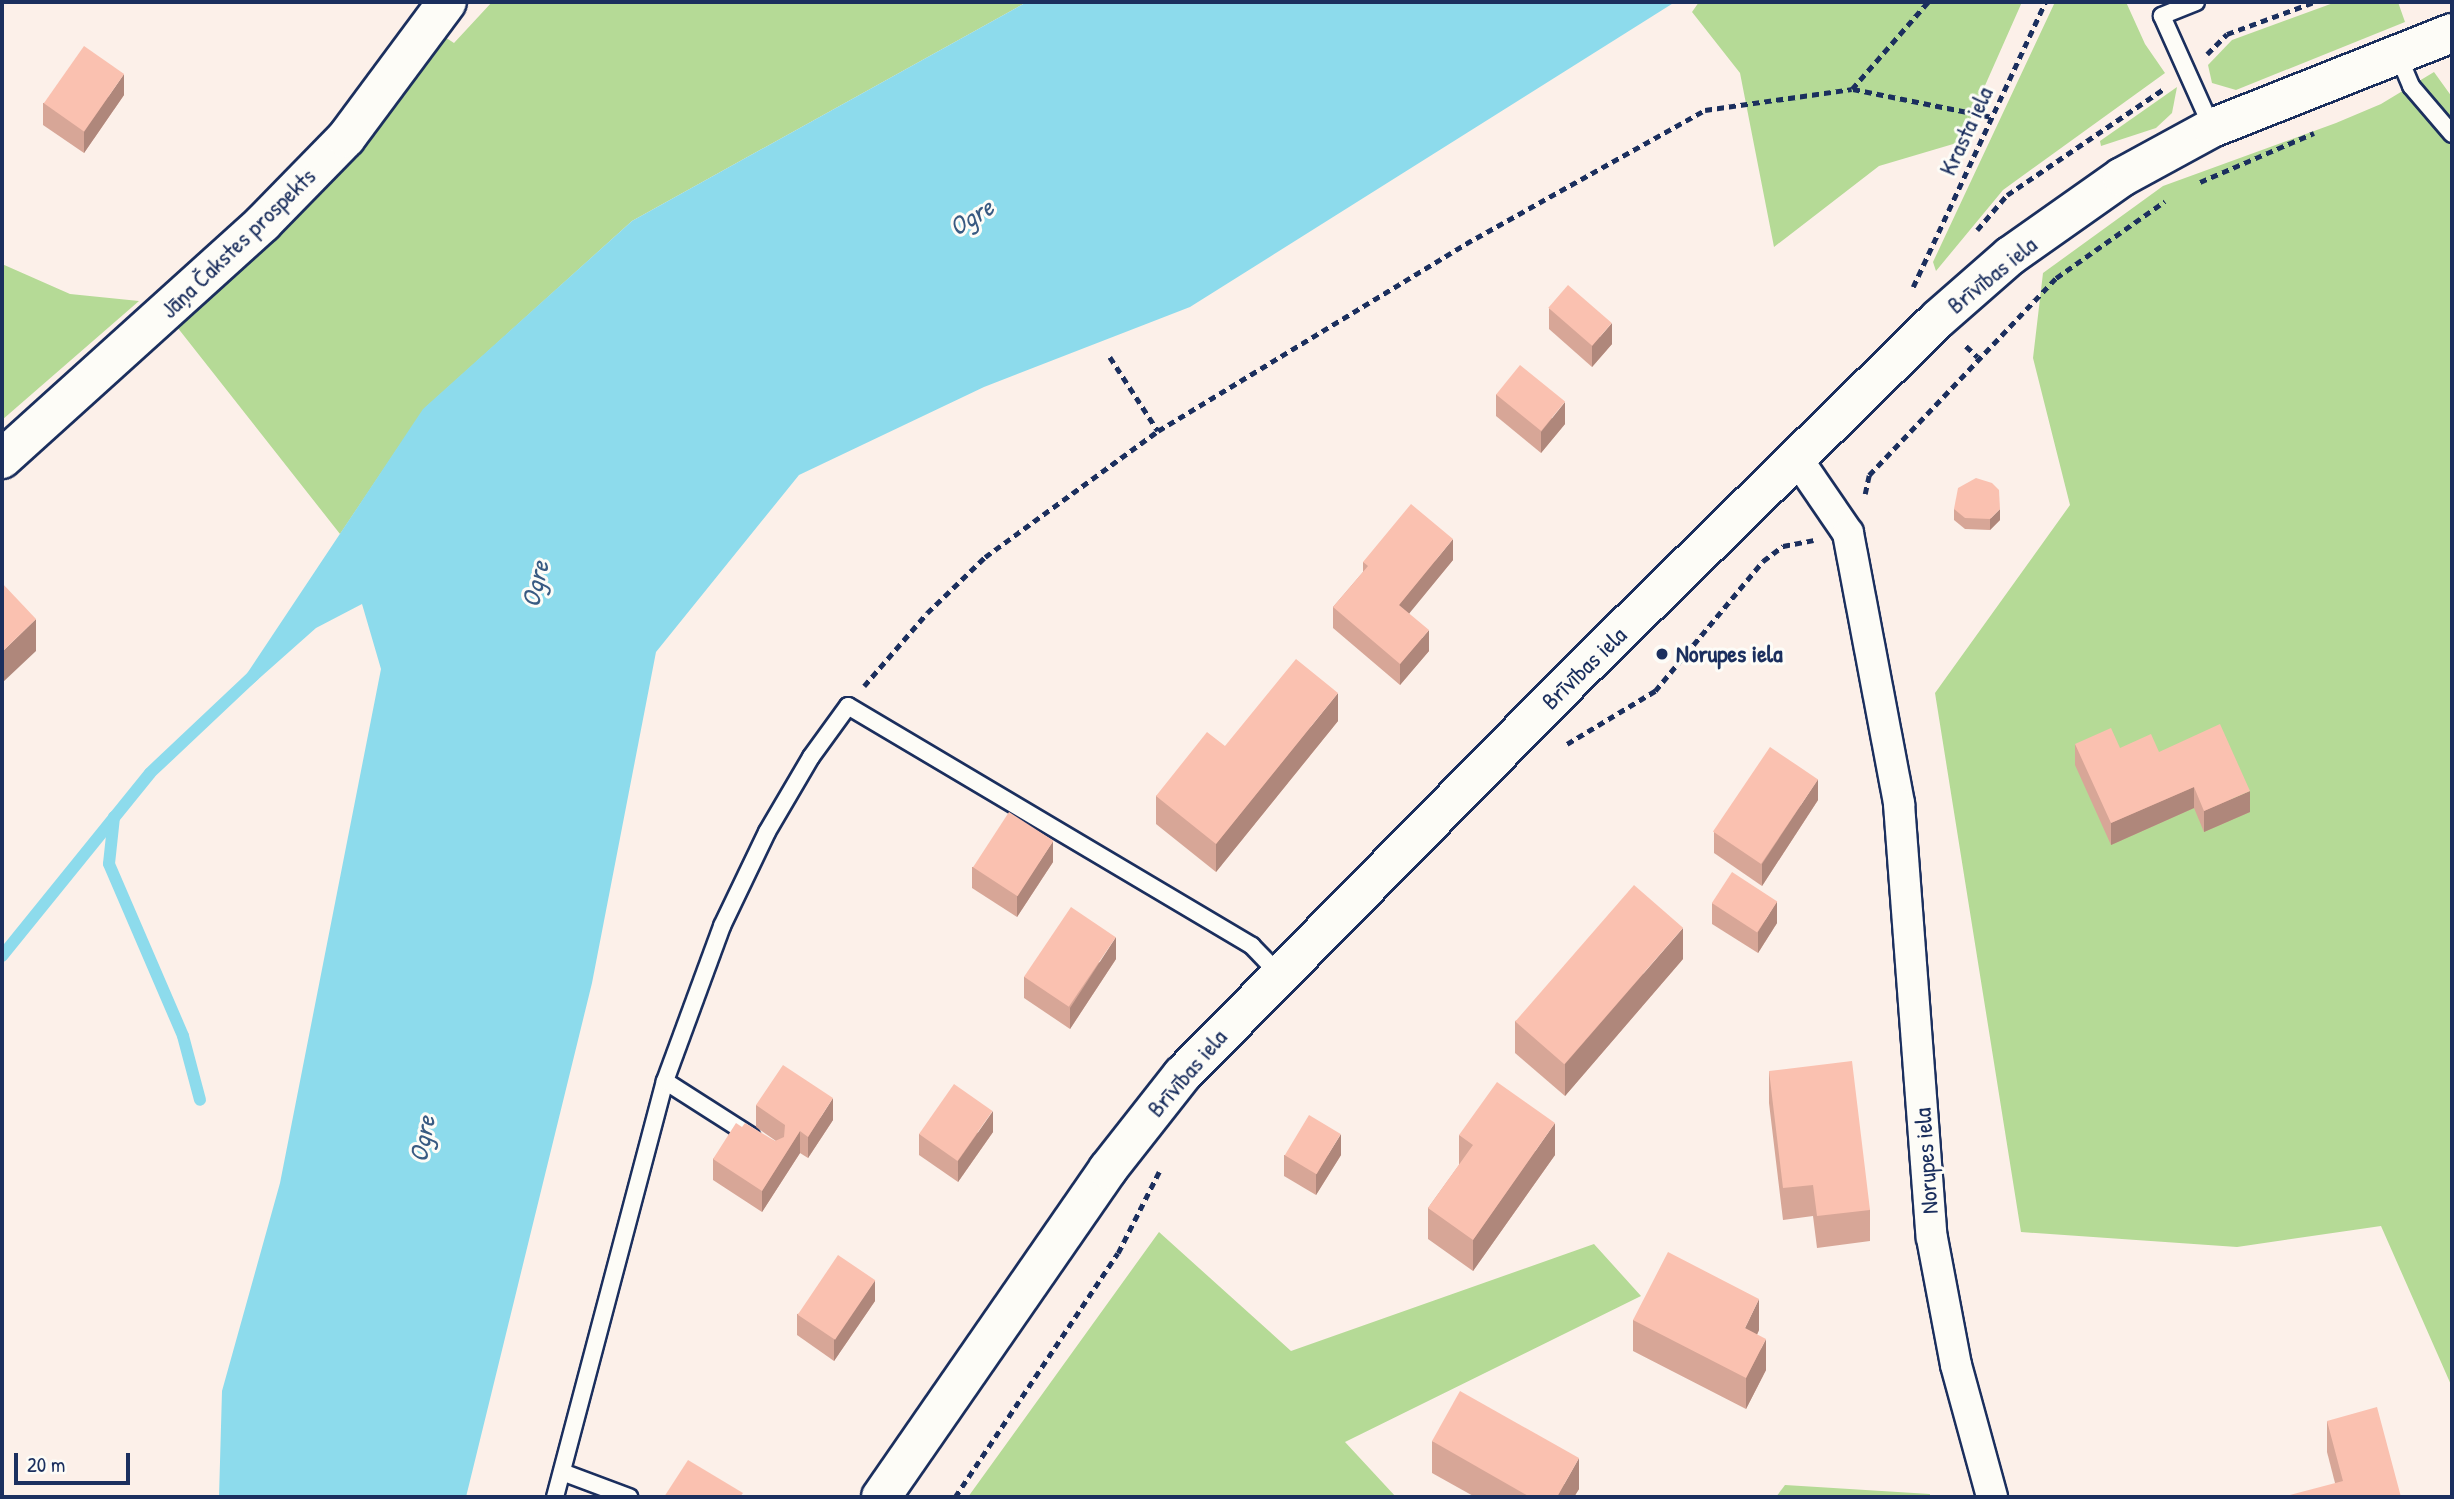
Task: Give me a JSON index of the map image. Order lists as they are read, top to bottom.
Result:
{
  "streets": {
    "main road": ["Jāņa Čakstes prospekts", "Brīvības iela"],
    "street": ["Norupes iela"],
    "path": ["Krasta iela"]
  },
  "crossings": [
    ["Brīvības iela", "Norupes iela"]
  ],
  "water": ["Ogre"],
  "places": ["Norupes iela"],
  "scale_bar": "20 m"
}
